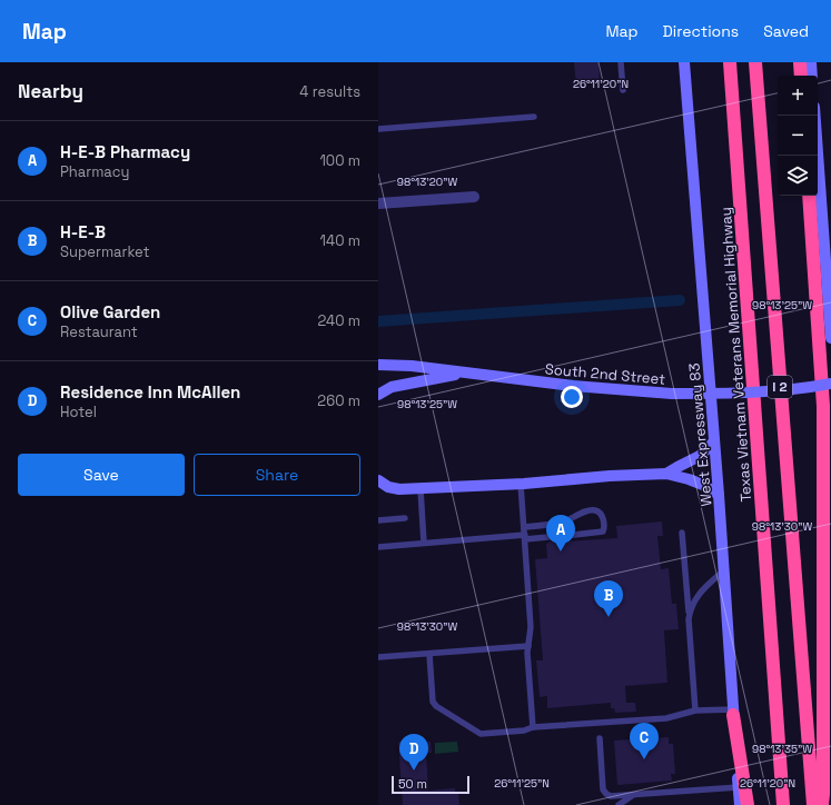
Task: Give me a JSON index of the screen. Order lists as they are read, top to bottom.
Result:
{
  "streets": {
    "highway": ["Texas Vietnam Veterans Memorial Highway", "I 2"],
    "main road": ["South 2nd Street", "West Expressway 83"]
  },
  "scale_bar": "50 m",
  "page": {
    "header": "Map",
    "nav": ["Map", "Directions", "Saved"],
    "heading": ["Nearby", "4 results"],
    "map_buttons": ["+", "−"],
    "list": [
      {
        "mark": "A",
        "name": "H-E-B Pharmacy",
        "note": "Pharmacy",
        "value": "100 m"
      },
      {
        "mark": "B",
        "name": "H-E-B",
        "note": "Supermarket",
        "value": "140 m"
      },
      {
        "mark": "C",
        "name": "Olive Garden",
        "note": "Restaurant",
        "value": "240 m"
      },
      {
        "mark": "D",
        "name": "Residence Inn McAllen",
        "note": "Hotel",
        "value": "260 m"
      }
    ],
    "buttons": ["Save", "Share"],
    "pins": [
      "A",
      "B",
      "C",
      "D"
    ],
    "scale": "50 m"
  },
  "coordinates": [
    "26°11'20\"N",
    "98°13'20\"W",
    "98°13'25\"W",
    "98°13'30\"W",
    "98°13'35\"W",
    "26°11'25\"N"
  ]
}
